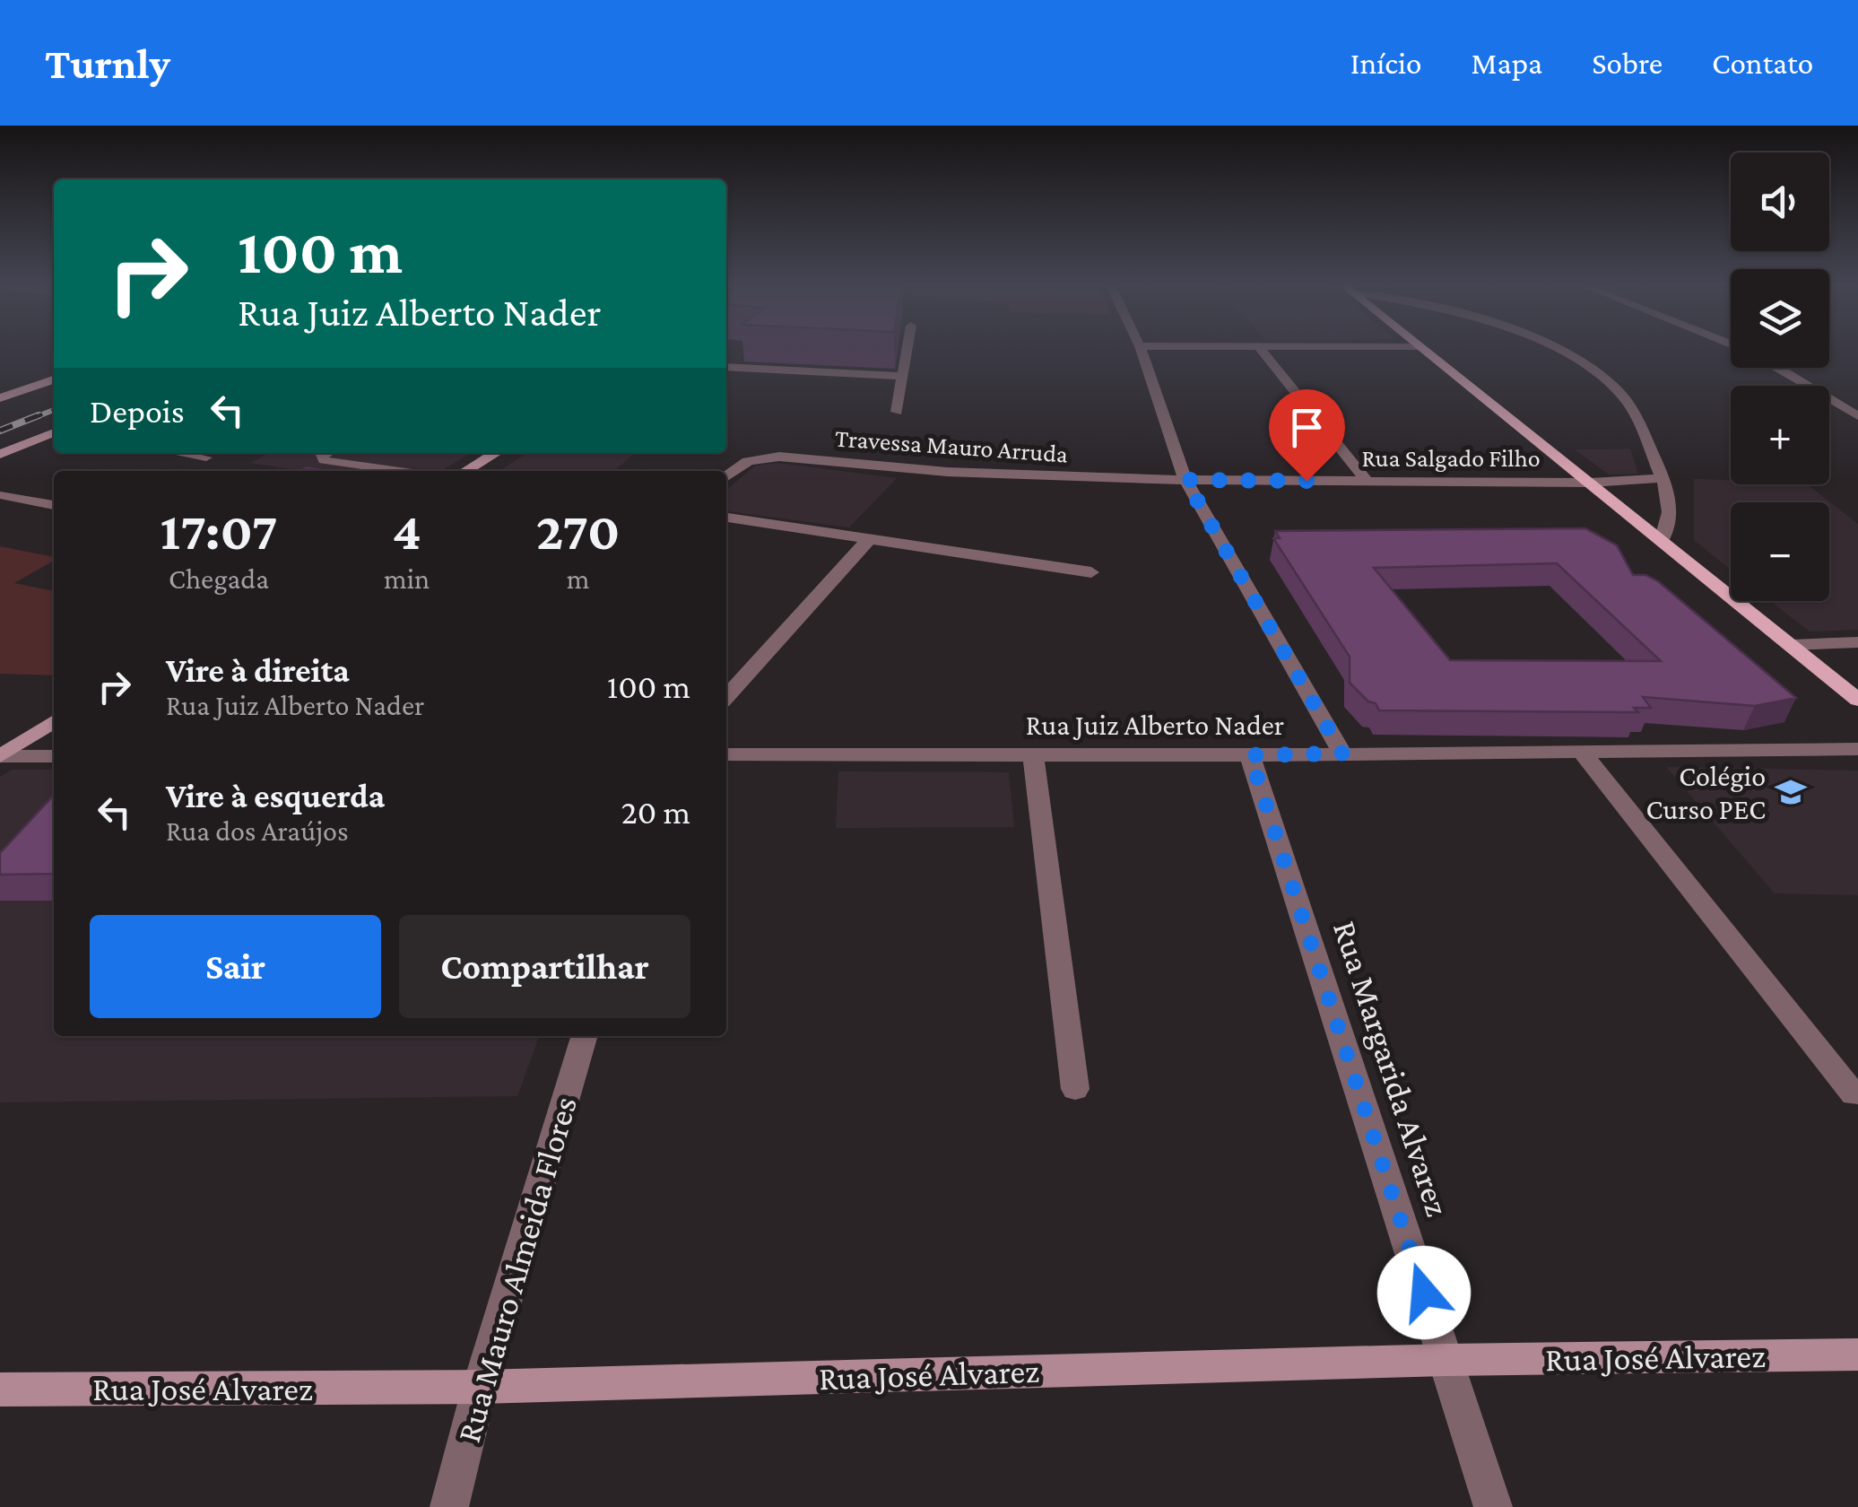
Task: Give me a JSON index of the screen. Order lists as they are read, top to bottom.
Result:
{
  "streets": {
    "main road": ["Rua José Alvarez"],
    "street": [
      "Travessa Mauro Arruda",
      "Rua Salgado Filho",
      "Rua Juiz Alberto Nader",
      "Rua Margarida Alvarez",
      "Rua Mauro Almeida Flores"
    ]
  },
  "crossings": [
    ["Travessa Mauro Arruda", "Rua Salgado Filho"],
    ["Rua Juiz Alberto Nader", "Rua Margarida Alvarez"],
    ["Rua Margarida Alvarez", "Rua José Alvarez"],
    ["Rua Mauro Almeida Flores", "Rua José Alvarez"]
  ],
  "places": {
    "school or university": ["Colégio Curso PEC"]
  },
  "page": {
    "header": "Turnly",
    "nav": [
      "Início",
      "Mapa",
      "Sobre",
      "Contato"
    ],
    "map_buttons": ["+", "−"],
    "turn": ["100 m", "Rua Juiz Alberto Nader"],
    "then": "Depois",
    "eta": [
      "17:07",
      "Chegada",
      "4",
      "min",
      "270",
      "m"
    ],
    "list": [
      {
        "name": "Vire à direita",
        "note": "Rua Juiz Alberto Nader",
        "value": "100 m"
      },
      {
        "name": "Vire à esquerda",
        "note": "Rua dos Araújos",
        "value": "20 m"
      }
    ],
    "buttons": ["Sair", "Compartilhar"]
  }
}
